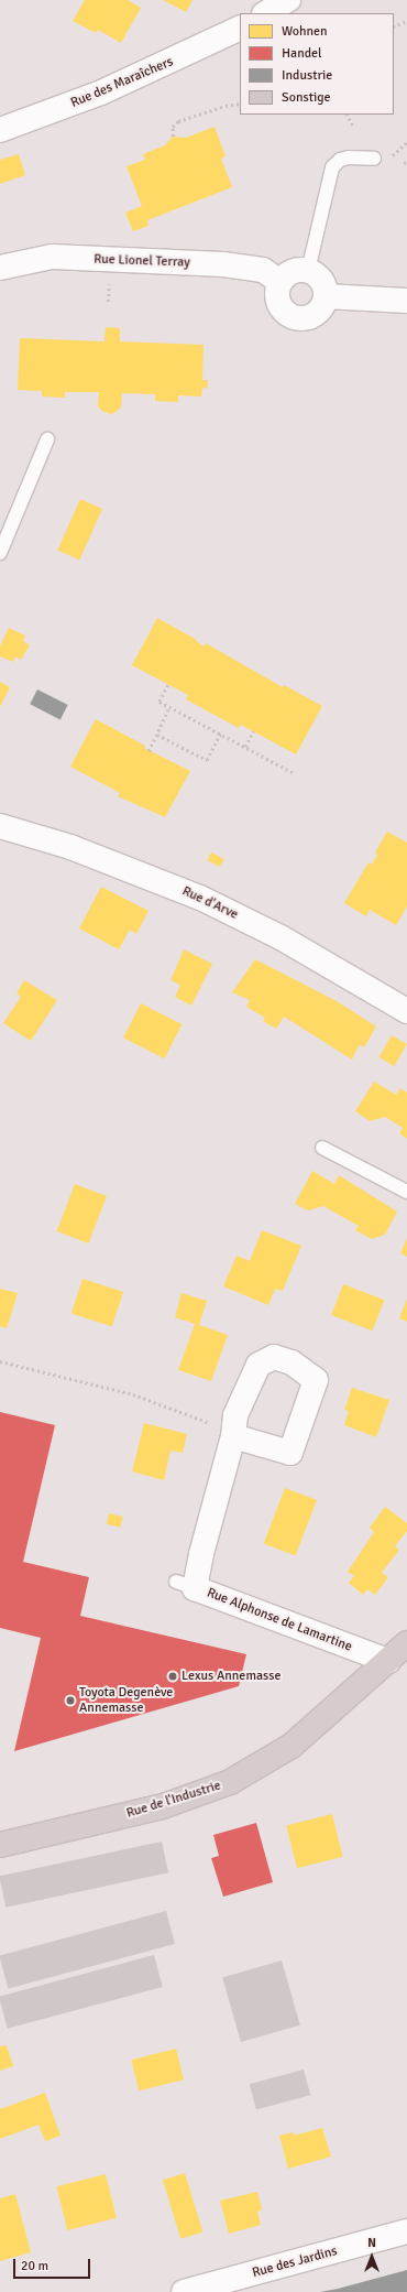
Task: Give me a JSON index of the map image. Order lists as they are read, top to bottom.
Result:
{
  "streets": {
    "main road": ["Rue de l'Industrie"],
    "street": [
      "Rue des Maraîchers",
      "Rue Lionel Terray",
      "Rue d'Arve",
      "Rue Alphonse de Lamartine",
      "Rue des Jardins"
    ]
  },
  "crossings": [
    ["Rue Alphonse de Lamartine", "Rue de l'Industrie"]
  ],
  "places": ["Lexus Annemasse", "Toyota Degenève Annemasse"],
  "legend": [
    "Wohnen",
    "Handel",
    "Industrie",
    "Sonstige"
  ],
  "scale_bar": "20 m",
  "north": "top"
}
